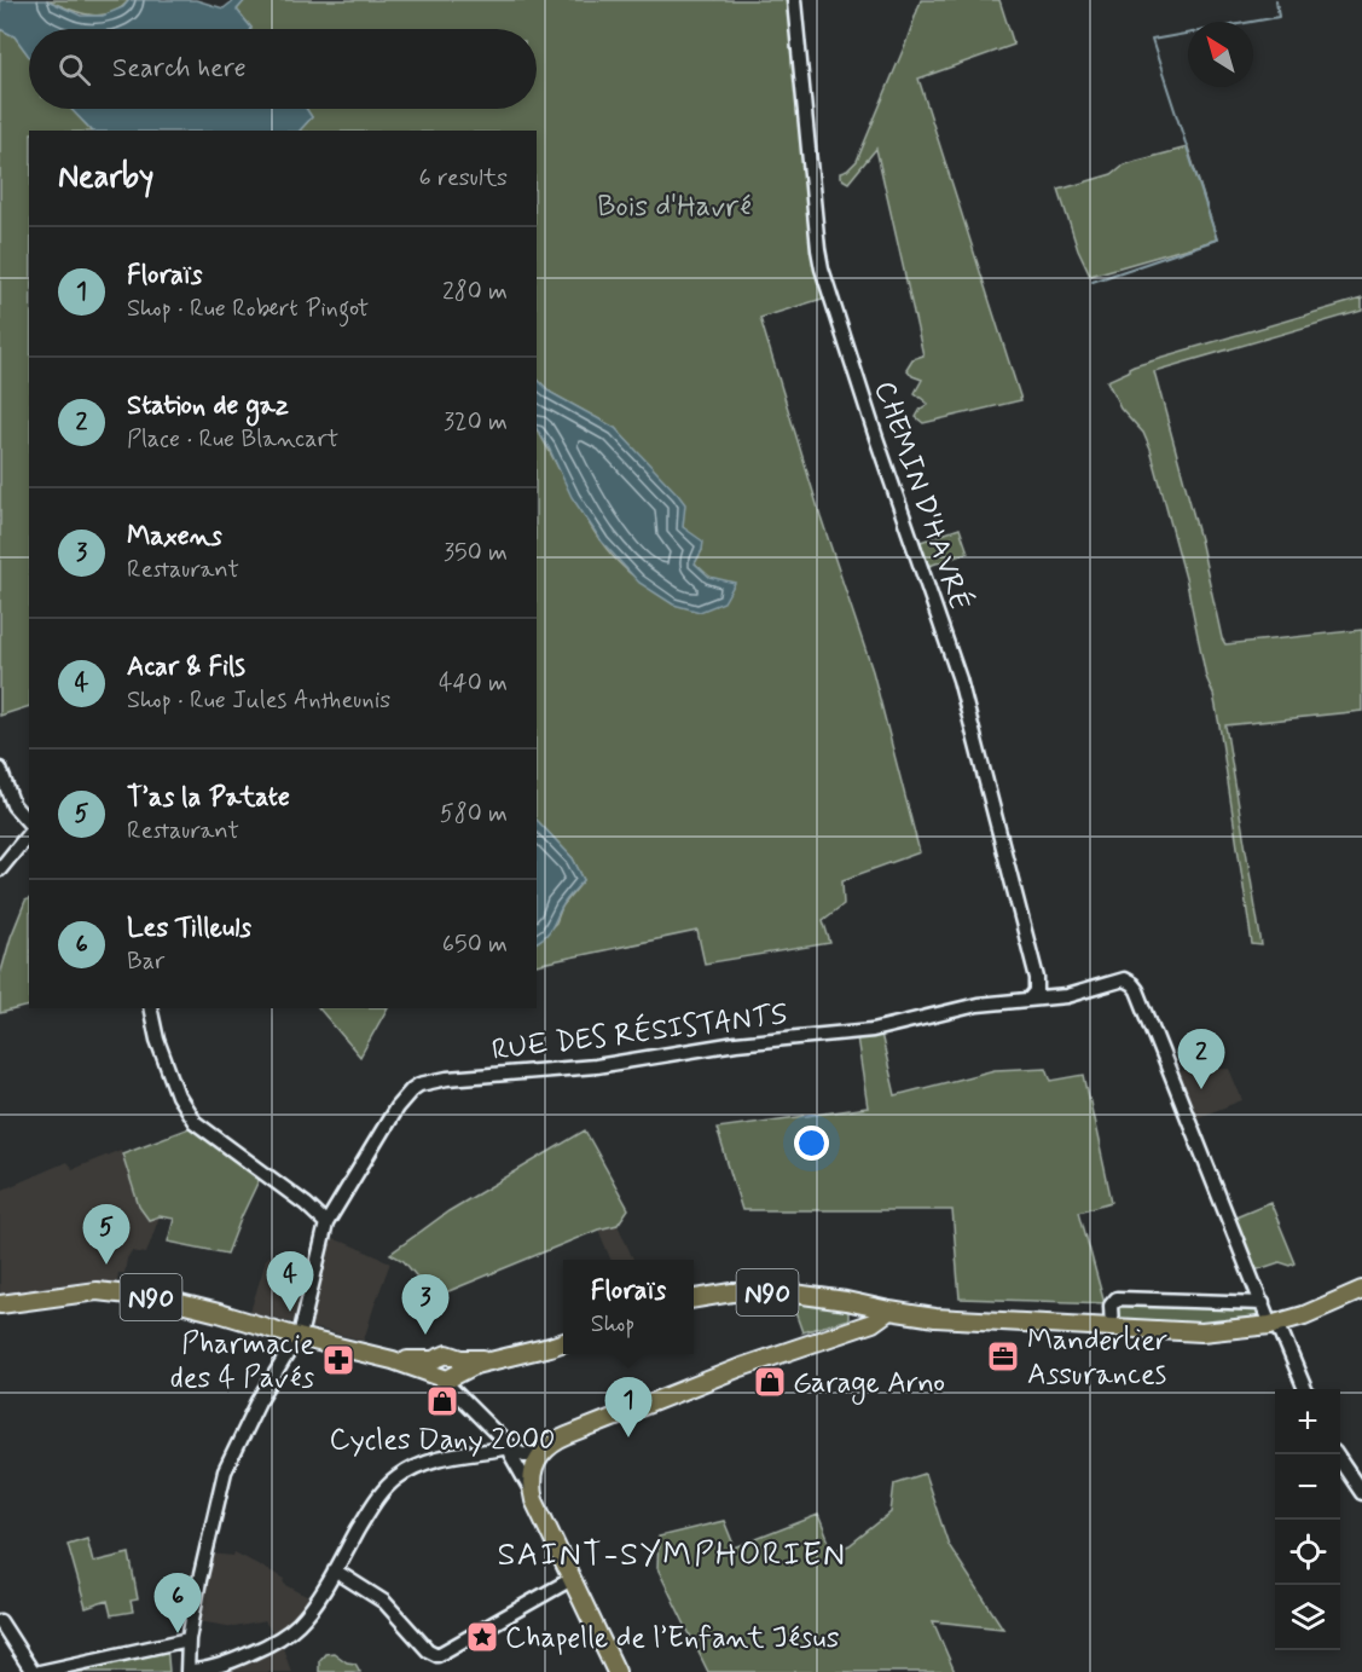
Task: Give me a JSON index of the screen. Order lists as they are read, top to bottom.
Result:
{
  "streets": {
    "main road": ["N90"],
    "street": ["CHEMIN D'HAVRÉ", "RUE DES RÉSISTANTS"]
  },
  "crossings": [
    ["CHEMIN D'HAVRÉ", "RUE DES RÉSISTANTS"],
    ["RUE DES RÉSISTANTS", "N90"]
  ],
  "districts": ["SAINT-SYMPHORIEN"],
  "parks": ["Bois d'Havré"],
  "places": {
    "office": ["Manderlier Assurances"],
    "pharmacy": ["Pharmacie des 4 Pavés"],
    "shop": ["Garage Arno", "Cycles Dany 2000"],
    "place": ["Chapelle de l’Enfant Jésus"]
  },
  "north": "top left",
  "page": {
    "search": "Search here",
    "heading": ["Nearby", "6 results"],
    "list": [
      {
        "mark": "1",
        "name": "Floraïs",
        "note": "Shop · Rue Robert Pingot",
        "value": "280 m"
      },
      {
        "mark": "2",
        "name": "Station de gaz",
        "note": "Place · Rue Blancart",
        "value": "320 m"
      },
      {
        "mark": "3",
        "name": "Maxens",
        "note": "Restaurant",
        "value": "350 m"
      },
      {
        "mark": "4",
        "name": "Acar & Fils",
        "note": "Shop · Rue Jules Antheunis",
        "value": "440 m"
      },
      {
        "mark": "5",
        "name": "T’as la Patate",
        "note": "Restaurant",
        "value": "580 m"
      },
      {
        "mark": "6",
        "name": "Les Tilleuls",
        "note": "Bar",
        "value": "650 m"
      }
    ],
    "pins": [
      "2",
      "5",
      "4",
      "3",
      "1",
      "6"
    ],
    "popup": ["Floraïs", "Shop"],
    "map_buttons": ["+", "−"]
  }
}
